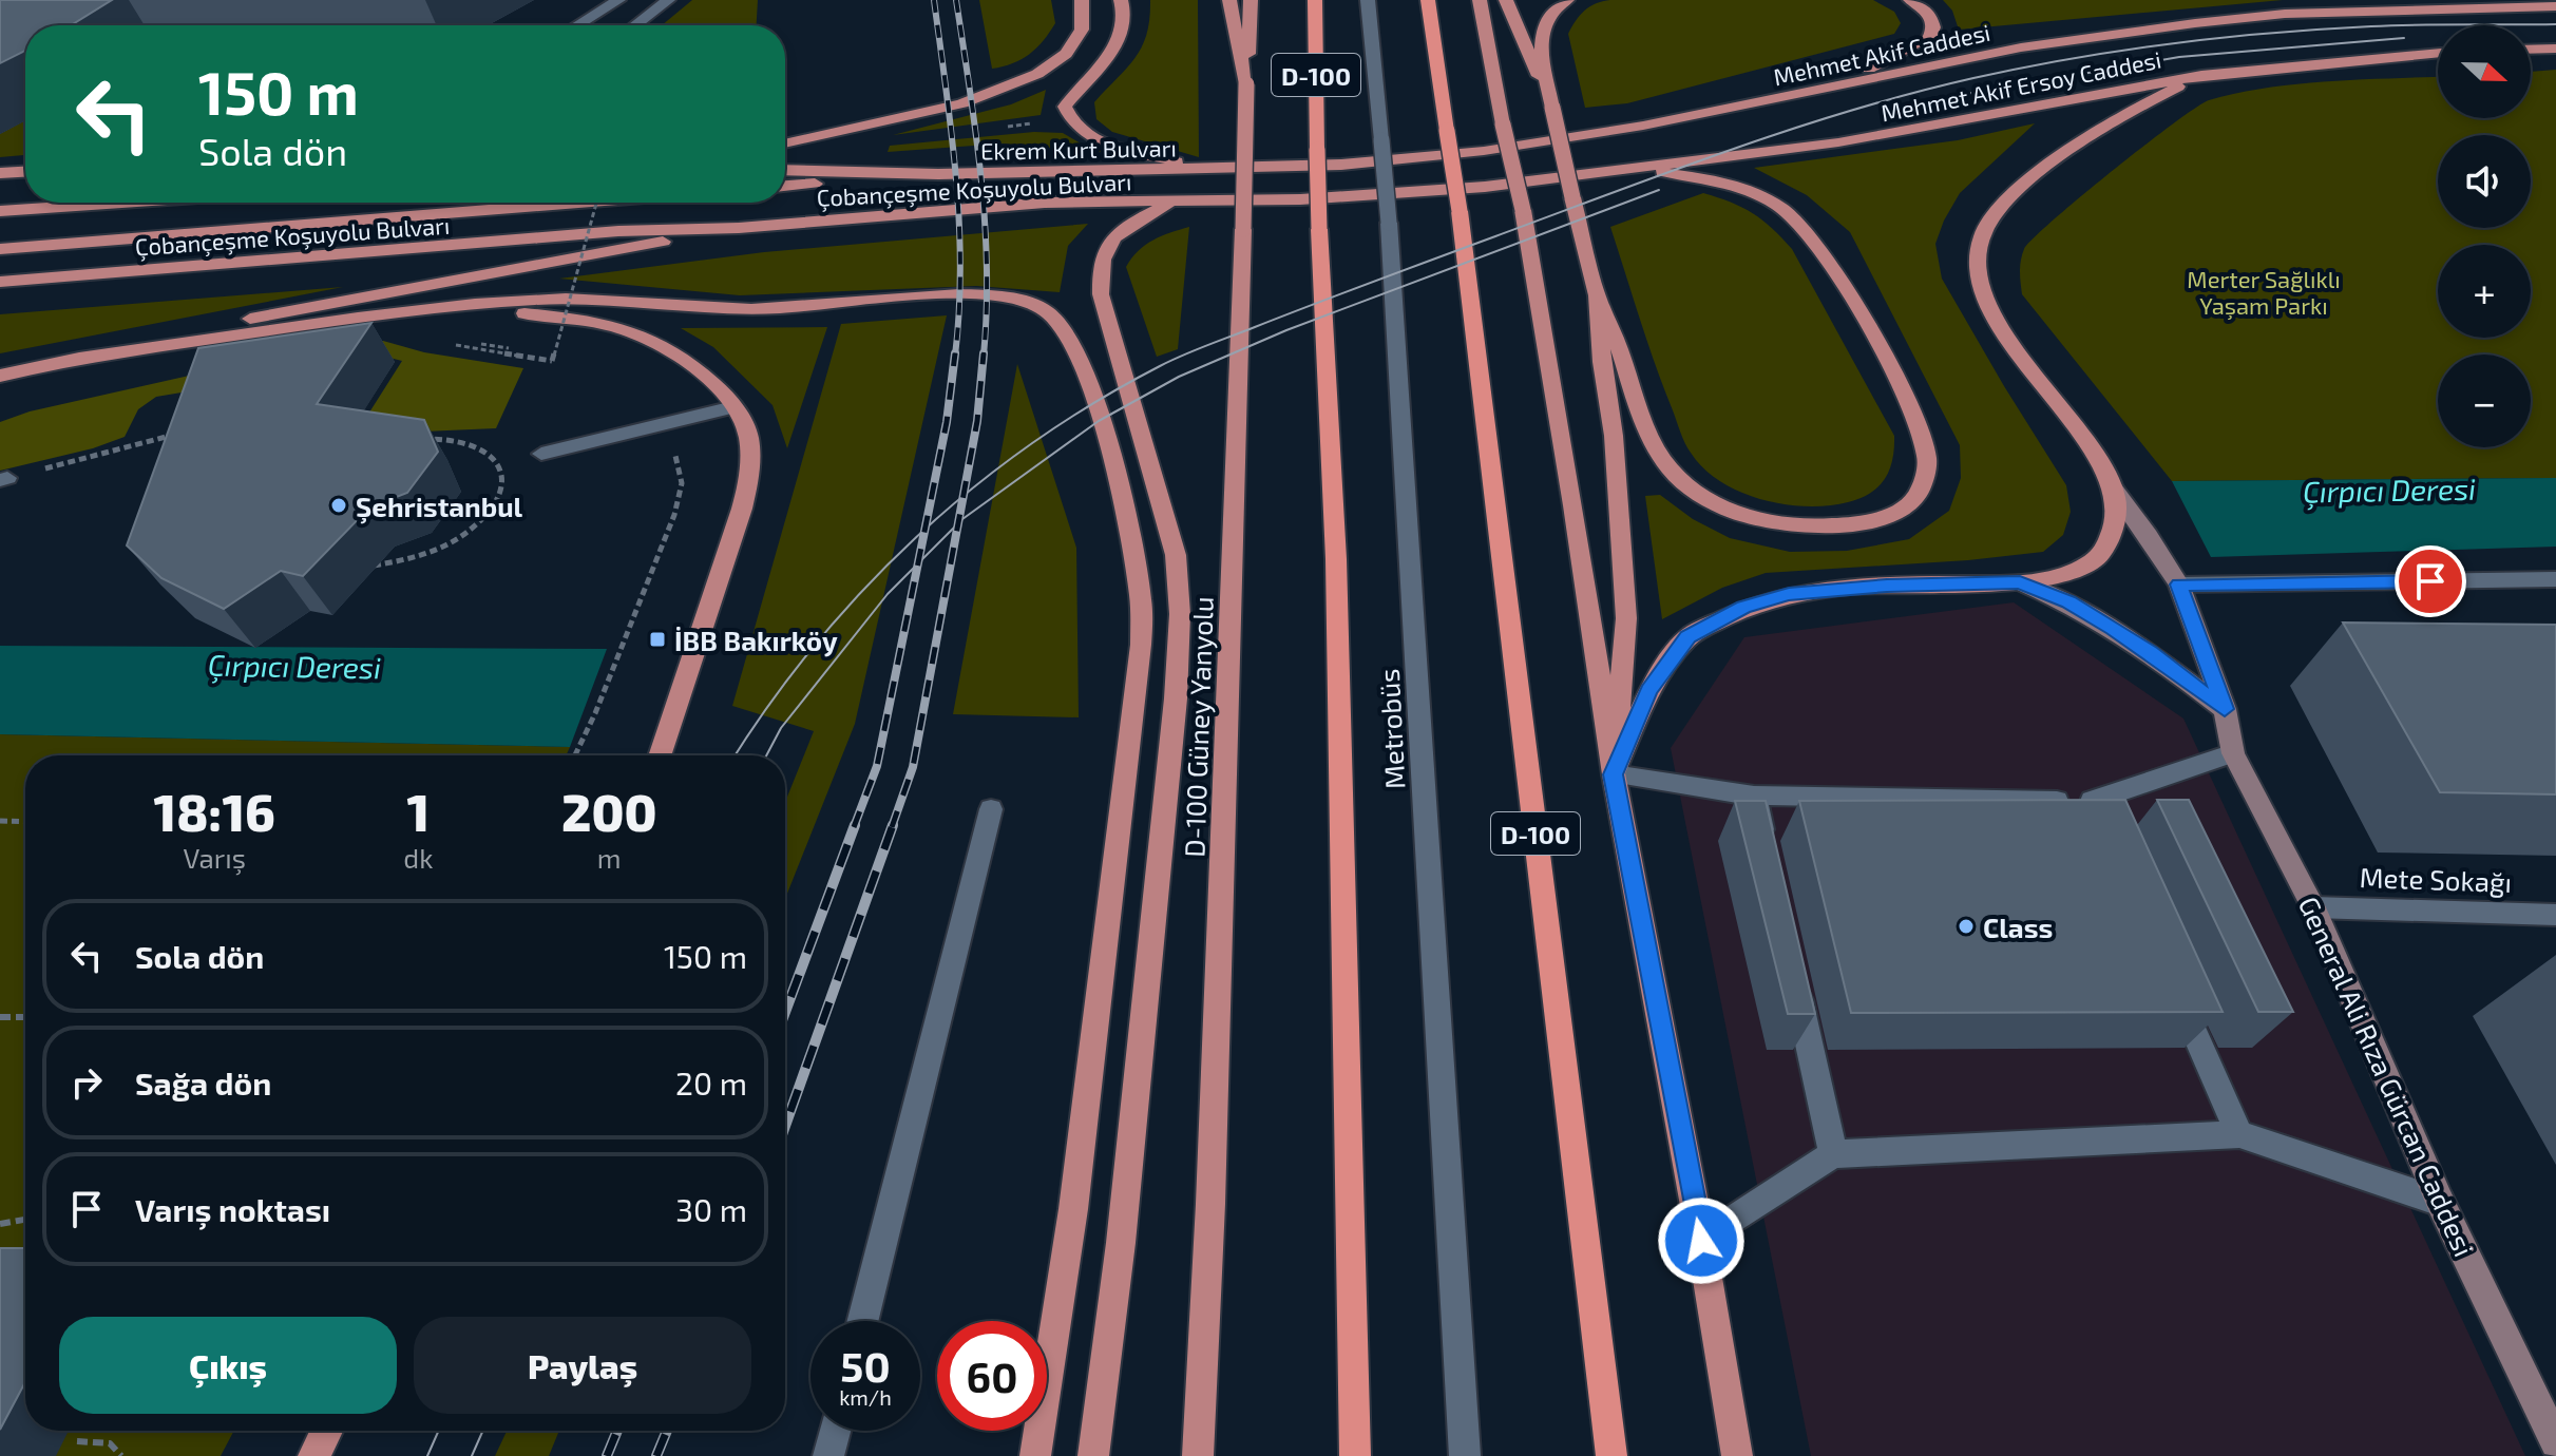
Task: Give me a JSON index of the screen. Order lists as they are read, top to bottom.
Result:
{
  "streets": {
    "highway": ["D-100"],
    "main road": [
      "Mehmet Akif Caddesi",
      "Mehmet Akif Ersoy Caddesi",
      "Ekrem Kurt Bulvarı",
      "Çobançeşme Koşuyolu Bulvarı",
      "D-100 Güney Yanyolu",
      "General Ali Rıza Gürcan Caddesi"
    ],
    "street": ["Metrobüs", "Mete Sokağı"]
  },
  "crossings": [
    ["Mehmet Akif Caddesi", "Ekrem Kurt Bulvarı"],
    ["Mehmet Akif Ersoy Caddesi", "Çobançeşme Koşuyolu Bulvarı"],
    ["Ekrem Kurt Bulvarı", "Çobançeşme Koşuyolu Bulvarı"],
    ["Mete Sokağı", "General Ali Rıza Gürcan Caddesi"]
  ],
  "water": ["Çırpıcı Deresi"],
  "parks": ["Merter Sağlıklı Yaşam Parkı"],
  "places": {
    "other": ["Şehristanbul", "Class"],
    "transit": ["İBB Bakırköy"]
  },
  "north": "right",
  "page": {
    "map_buttons": ["+", "−"],
    "turn": ["150 m", "Sola dön"],
    "eta": [
      "18:16",
      "Varış",
      "1",
      "dk",
      "200",
      "m"
    ],
    "list": [
      {
        "name": "Sola dön",
        "value": "150 m"
      },
      {
        "name": "Sağa dön",
        "value": "20 m"
      },
      {
        "name": "Varış noktası",
        "value": "30 m"
      }
    ],
    "buttons": ["Çıkış", "Paylaş"],
    "speed": "50 km/h",
    "limit": "60"
  }
}
